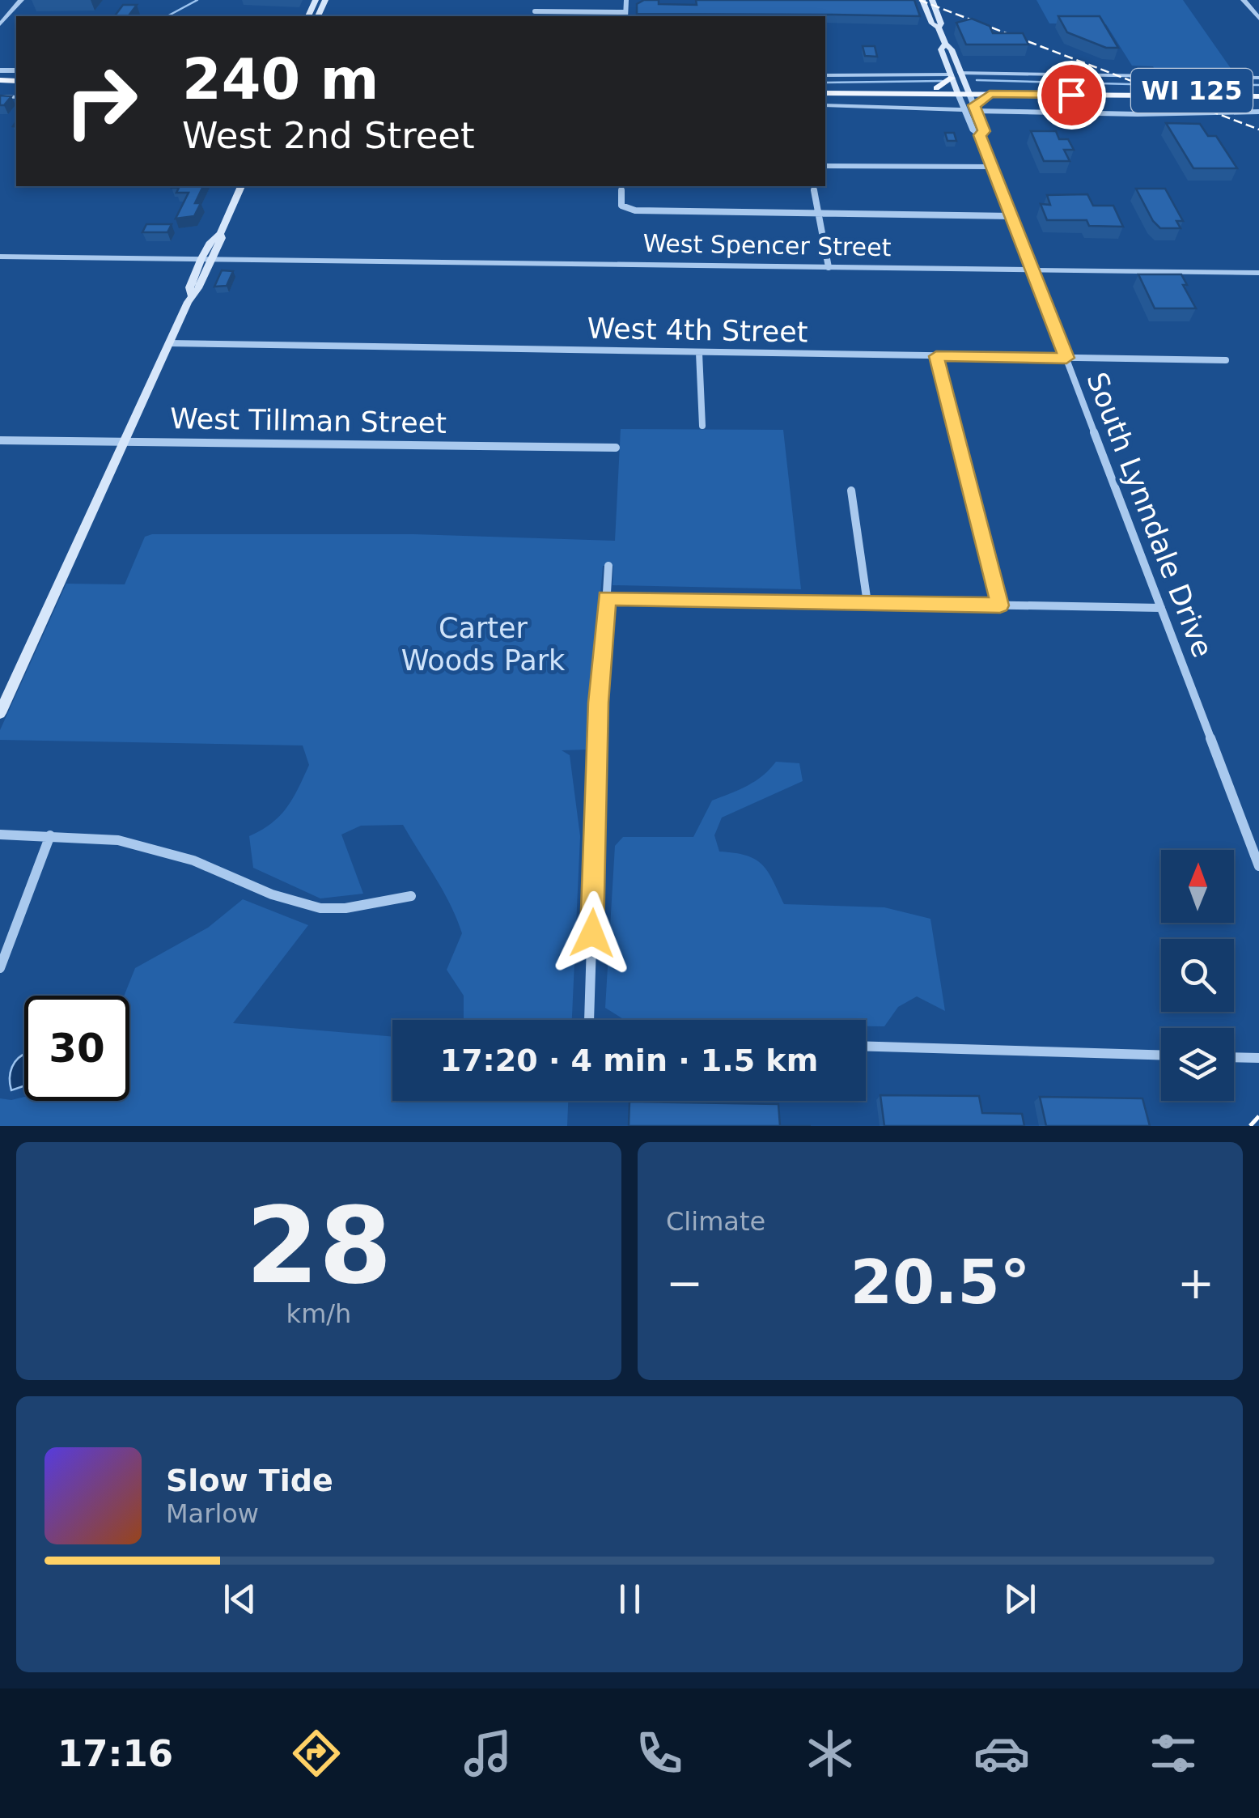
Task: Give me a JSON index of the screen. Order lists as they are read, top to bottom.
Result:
{
  "streets": {
    "main road": ["WI 125"],
    "street": [
      "West Spencer Street",
      "West 4th Street",
      "West Tillman Street",
      "South Lynndale Drive"
    ]
  },
  "crossings": [
    ["WI 125", "South Lynndale Drive"],
    ["West Spencer Street", "South Lynndale Drive"],
    ["West 4th Street", "South Lynndale Drive"]
  ],
  "parks": ["Carter Woods Park"],
  "north": "top",
  "page": {
    "turn": ["240 m", "West 2nd Street"],
    "limit": "30",
    "trip": "17:20 · 4 min · 1.5 km",
    "tile": [
      ["28", "km/h"],
      "Climate"
    ],
    "heat": ["−", "20.5°", "+"],
    "song": ["Slow Tide", "Marlow"],
    "tabs": "17:16"
  }
}
